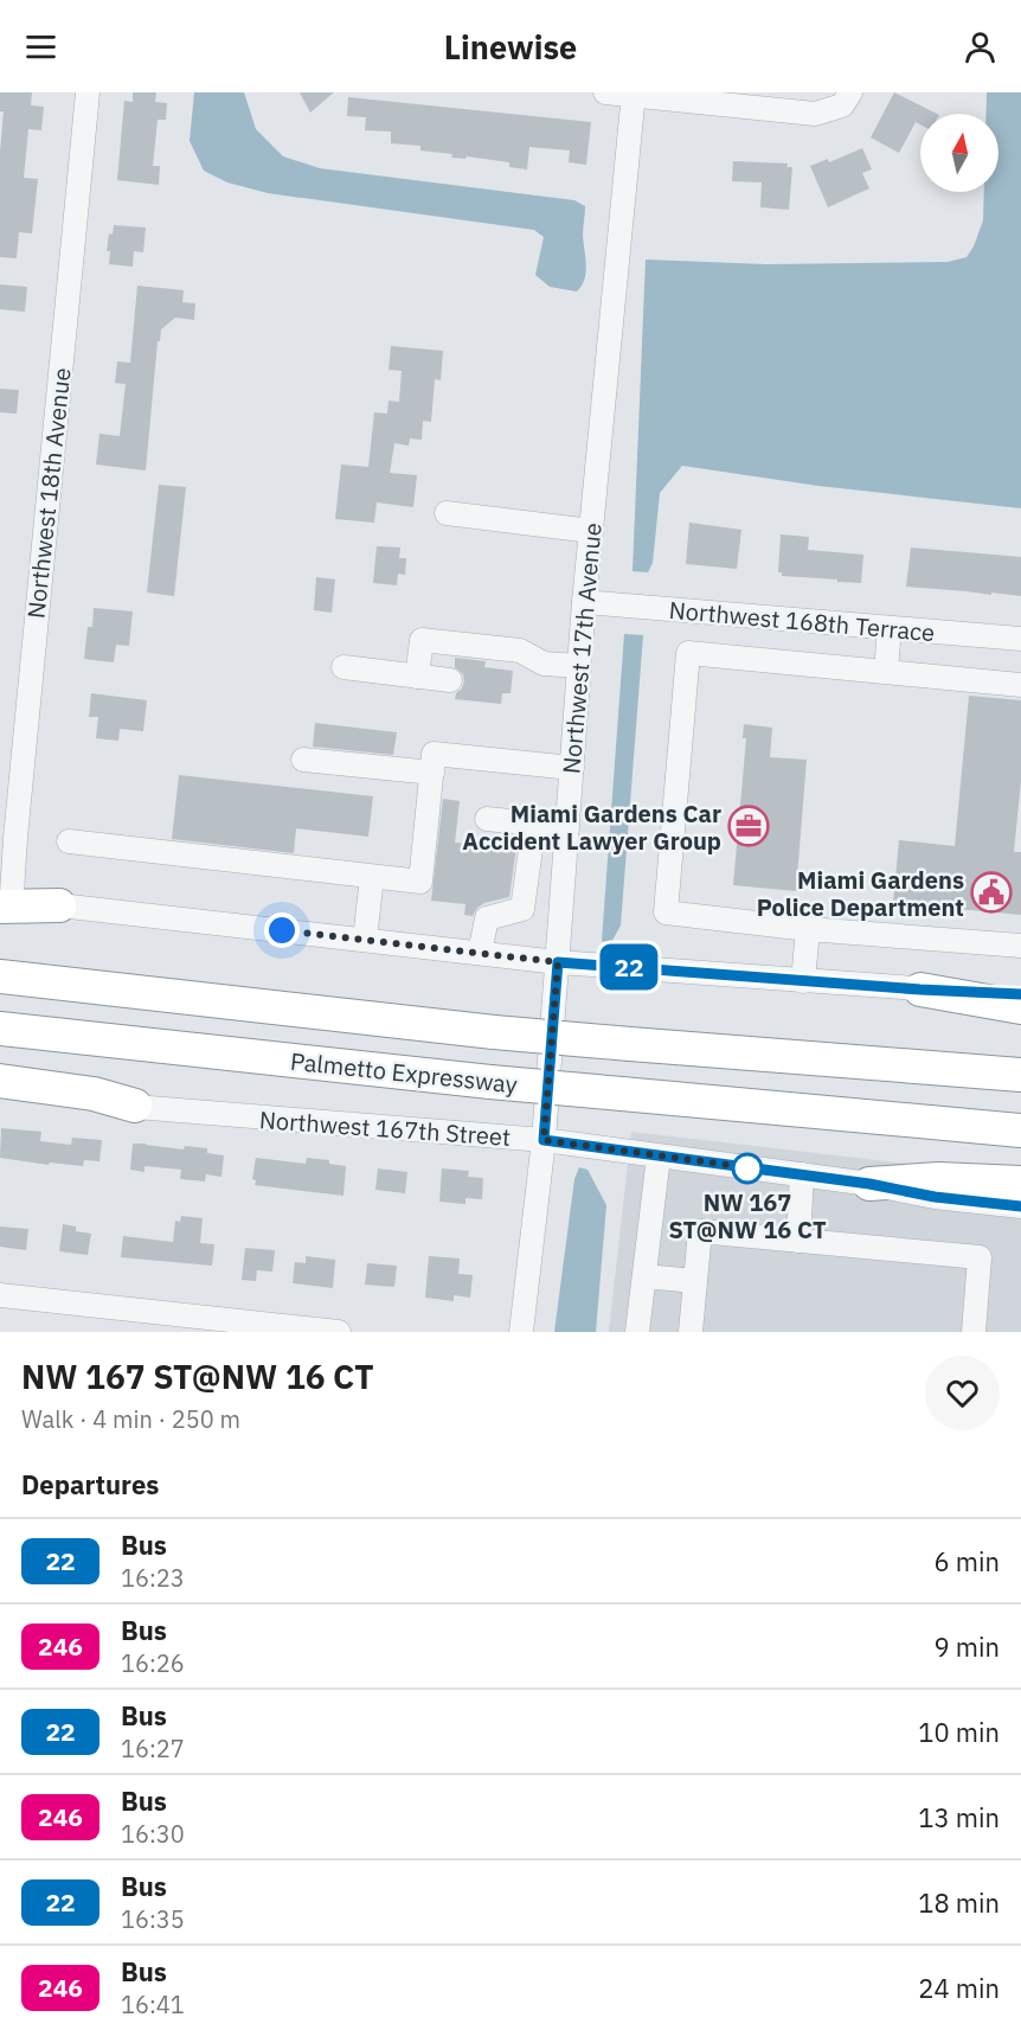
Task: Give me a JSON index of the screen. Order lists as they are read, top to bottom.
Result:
{
  "streets": {
    "highway": ["Palmetto Expressway"],
    "street": [
      "Northwest 18th Avenue",
      "Northwest 168th Terrace",
      "Northwest 17th Avenue",
      "Northwest 167th Street"
    ]
  },
  "crossings": [
    ["Northwest 168th Terrace", "Northwest 17th Avenue"],
    ["Northwest 17th Avenue", "Northwest 167th Street"]
  ],
  "places": {
    "office": ["Miami Gardens Car Accident Lawyer Group"],
    "public building": ["Miami Gardens Police Department"],
    "other": ["NW 167 ST@NW 16 CT"]
  },
  "lines": ["bus line 22"],
  "north": "top",
  "page": {
    "header": "Linewise",
    "on_map": "22",
    "heading": [
      ["NW 167 ST@NW 16 CT", "Walk · 4 min · 250 m"],
      "Departures"
    ],
    "list": [
      {
        "mark": "22",
        "name": "Bus",
        "note": "16:23",
        "value": "6 min"
      },
      {
        "mark": "246",
        "name": "Bus",
        "note": "16:26",
        "value": "9 min"
      },
      {
        "mark": "22",
        "name": "Bus",
        "note": "16:27",
        "value": "10 min"
      },
      {
        "mark": "246",
        "name": "Bus",
        "note": "16:30",
        "value": "13 min"
      },
      {
        "mark": "22",
        "name": "Bus",
        "note": "16:35",
        "value": "18 min"
      },
      {
        "mark": "246",
        "name": "Bus",
        "note": "16:41",
        "value": "24 min"
      }
    ]
  }
}
